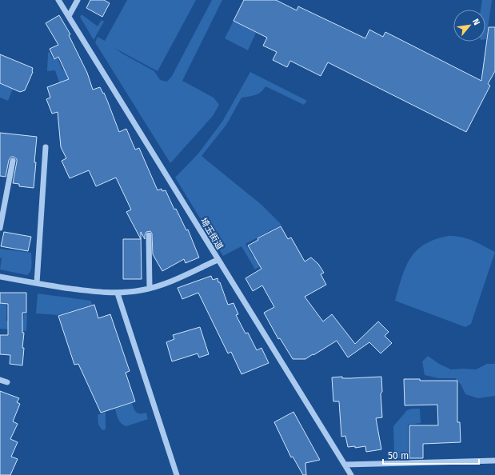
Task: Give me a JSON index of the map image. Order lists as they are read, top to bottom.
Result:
{
  "streets": {
    "street": ["埼玉街道"]
  },
  "scale_bar": "50 m",
  "north": "top right"
}
